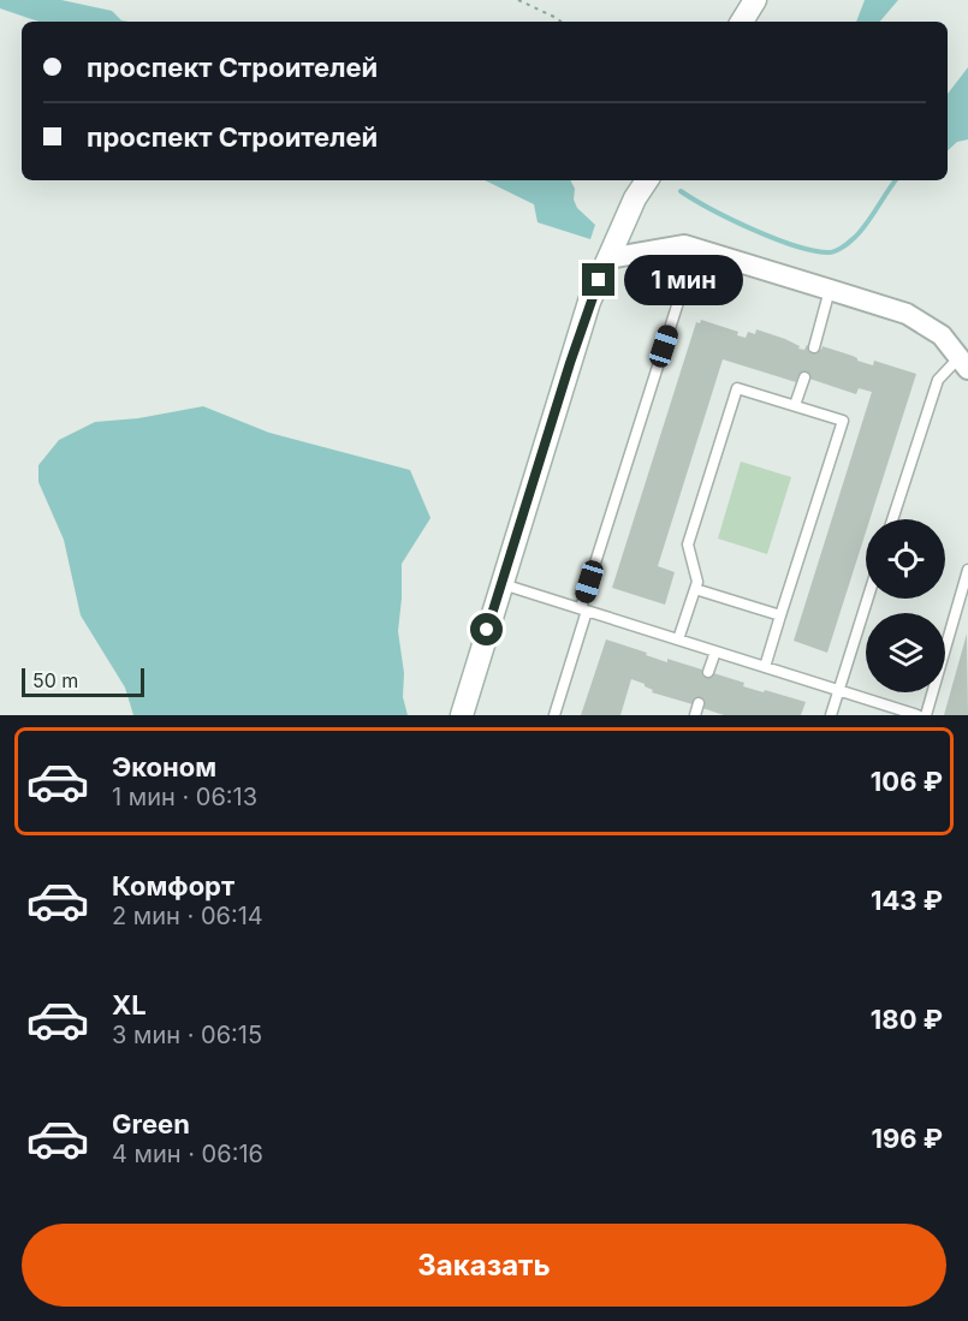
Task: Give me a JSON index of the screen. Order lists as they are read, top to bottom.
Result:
{
  "scale_bar": "50 m",
  "page": {
    "banner": ["проспект Строителей", "проспект Строителей"],
    "bubble": "1 мин",
    "scale": "50 m",
    "list": [
      {
        "name": "Эконом",
        "note": "1 мин · 06:13",
        "value": "106 ₽"
      },
      {
        "name": "Комфорт",
        "note": "2 мин · 06:14",
        "value": "143 ₽"
      },
      {
        "name": "XL",
        "note": "3 мин · 06:15",
        "value": "180 ₽"
      },
      {
        "name": "Green",
        "note": "4 мин · 06:16",
        "value": "196 ₽"
      }
    ],
    "buttons": "Заказать"
  }
}
